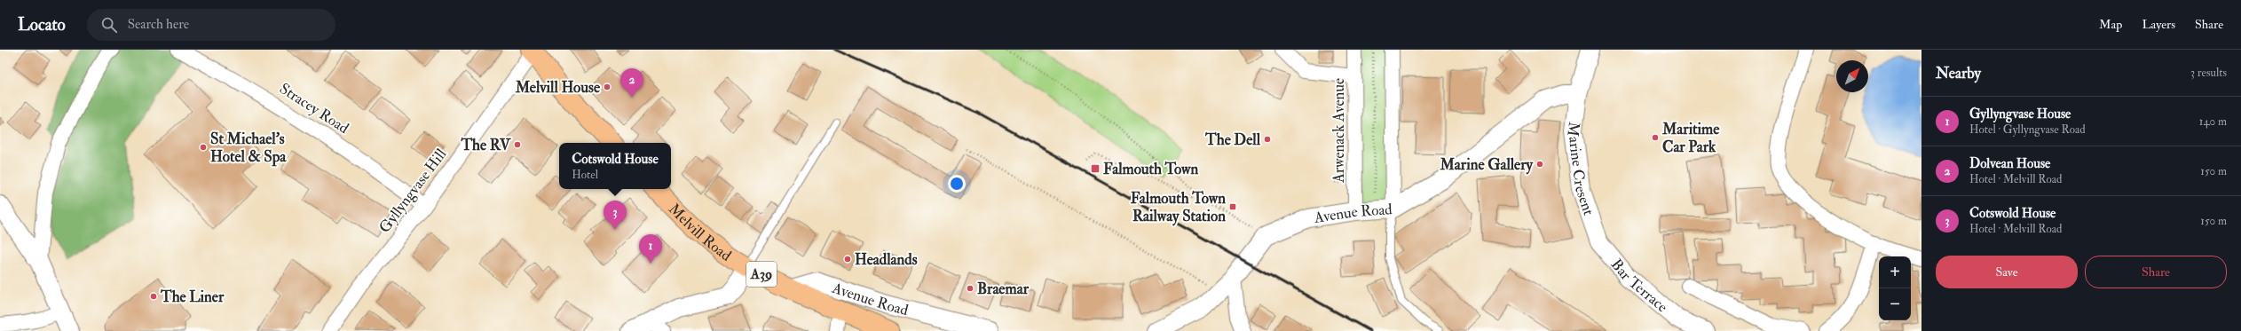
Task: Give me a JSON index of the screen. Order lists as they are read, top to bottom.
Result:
{
  "streets": {
    "main road": ["Melvill Road", "A39"],
    "street": [
      "Stracey Road",
      "Arwenack Avenue",
      "Marine Cresent",
      "Gyllyngvase Hill",
      "Avenue Road",
      "Bar Terrace"
    ]
  },
  "crossings": [
    ["Stracey Road", "Gyllyngvase Hill"],
    ["Arwenack Avenue", "Avenue Road"],
    ["Marine Cresent", "Avenue Road"],
    ["Marine Cresent", "Bar Terrace"],
    ["Avenue Road", "Melvill Road"]
  ],
  "places": {
    "other": [
      "Melvill House",
      "Maritime Car Park",
      "The Dell",
      "The RV",
      "St Michael's Hotel & Spa",
      "Marine Gallery",
      "Headlands",
      "Braemar",
      "The Liner"
    ],
    "transit": ["Falmouth Town", "Falmouth Town Railway Station"]
  },
  "north": "top right",
  "page": {
    "header": "Locato",
    "search": "Search here",
    "nav": ["Map", "Layers", "Share"],
    "heading": ["Nearby", "3 results"],
    "pins": ["2", "3", "1"],
    "list": [
      {
        "mark": "1",
        "name": "Gyllyngvase House",
        "note": "Hotel · Gyllyngvase Road",
        "value": "140 m"
      },
      {
        "mark": "2",
        "name": "Dolvean House",
        "note": "Hotel · Melvill Road",
        "value": "150 m"
      },
      {
        "mark": "3",
        "name": "Cotswold House",
        "note": "Hotel · Melvill Road",
        "value": "150 m"
      }
    ],
    "popup": ["Cotswold House", "Hotel"],
    "buttons": ["Save", "Share"],
    "map_buttons": ["+", "−"]
  }
}
